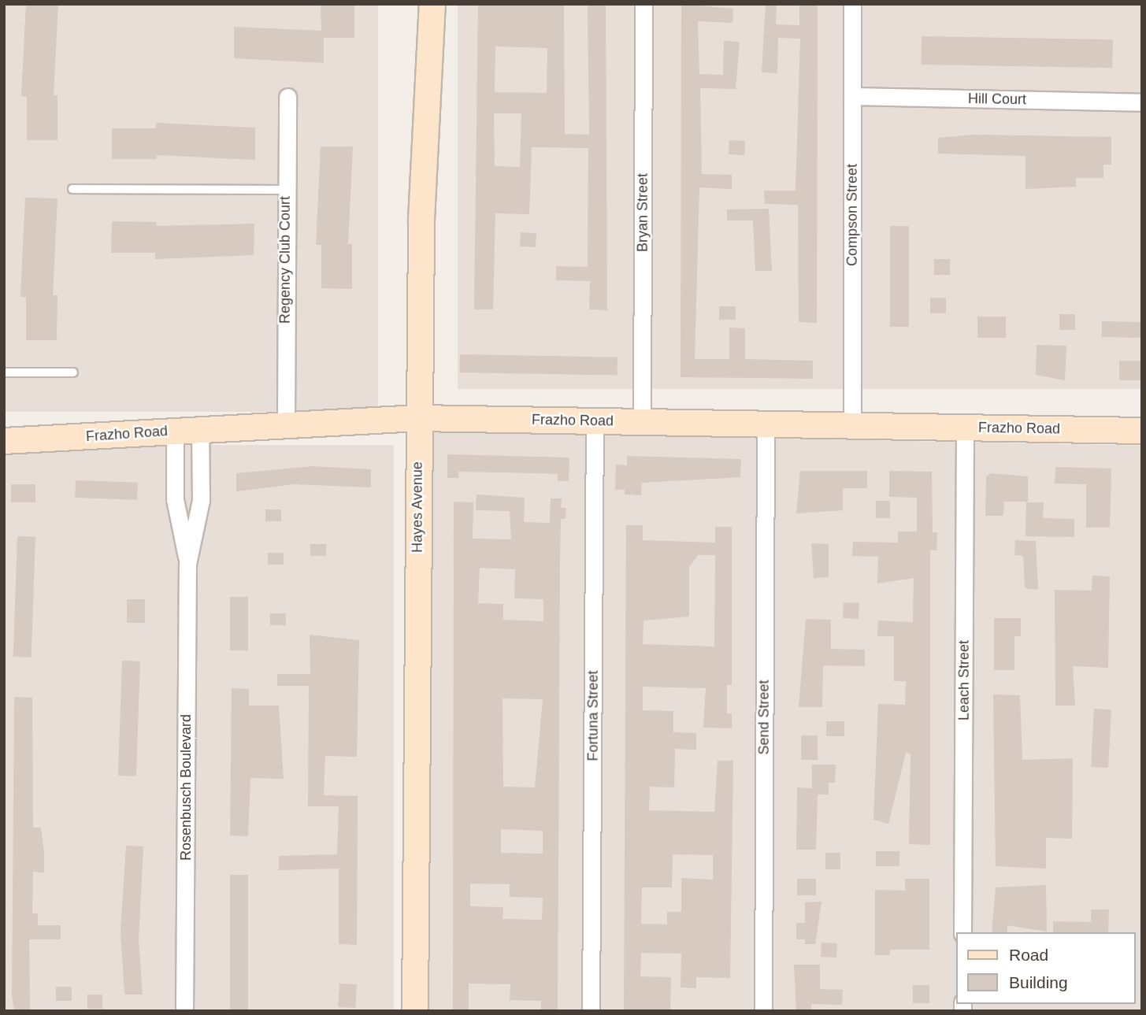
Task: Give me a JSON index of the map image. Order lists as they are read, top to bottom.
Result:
{
  "streets": {
    "street": [
      "Hill Court",
      "Bryan Street",
      "Compson Street",
      "Regency Club Court",
      "Frazho Road",
      "Hayes Avenue",
      "Leach Street",
      "Fortuna Street",
      "Send Street",
      "Rosenbusch Boulevard"
    ]
  },
  "crossings": [
    ["Hill Court", "Compson Street"],
    ["Bryan Street", "Frazho Road"],
    ["Compson Street", "Frazho Road"],
    ["Regency Club Court", "Frazho Road"],
    ["Frazho Road", "Hayes Avenue"],
    ["Frazho Road", "Leach Street"],
    ["Frazho Road", "Fortuna Street"],
    ["Frazho Road", "Send Street"],
    ["Frazho Road", "Rosenbusch Boulevard"]
  ],
  "legend": ["Road", "Building"]
}
